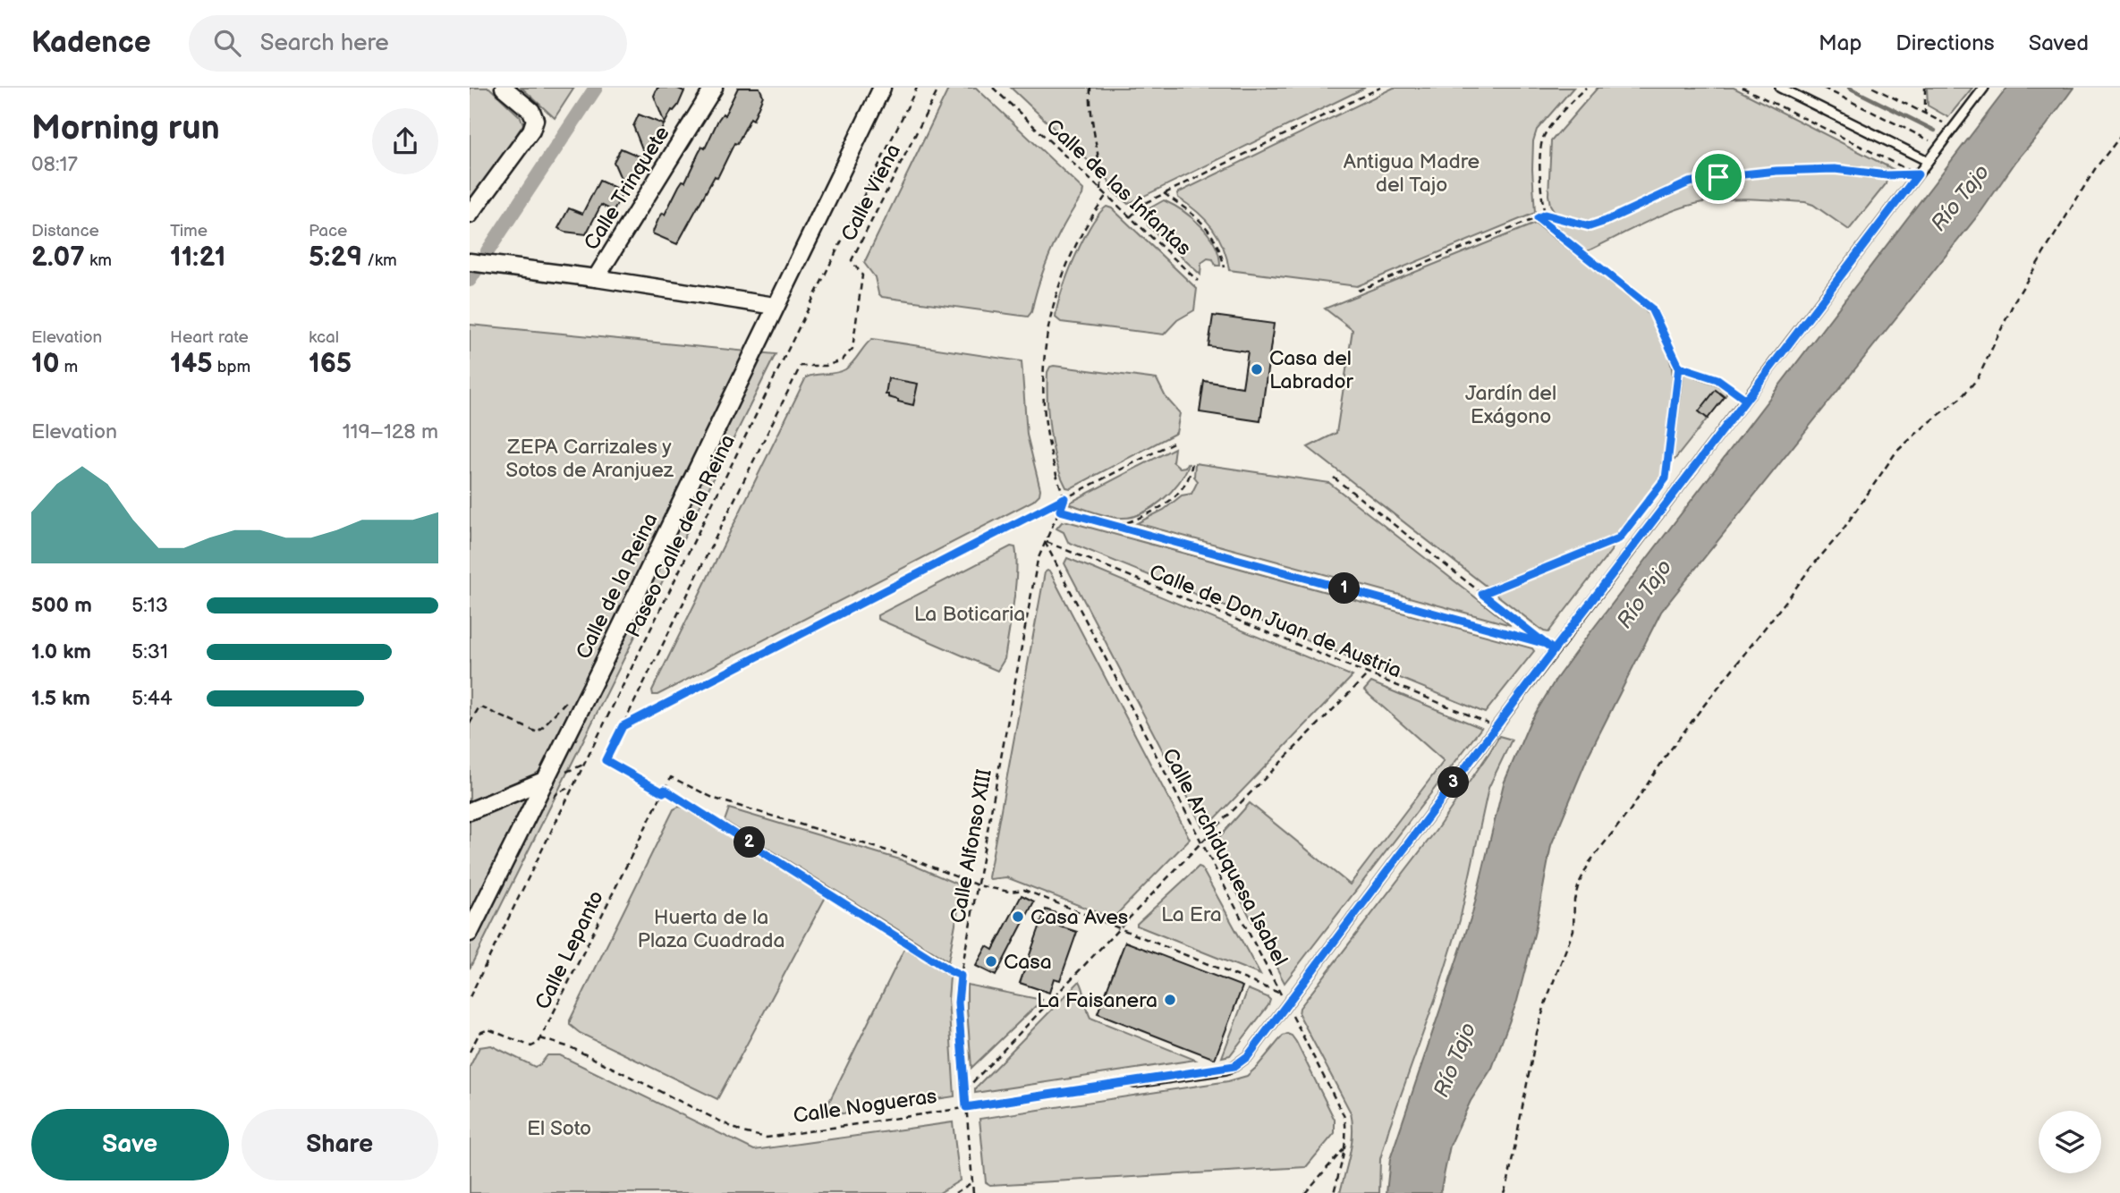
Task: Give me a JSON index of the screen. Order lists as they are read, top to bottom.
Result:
{
  "streets": {
    "street": ["Calle Trinquete", "Calle de la Reina"],
    "path": [
      "Calle de las Infantas",
      "Calle Viena",
      "Paseo Calle de la Reina",
      "Calle de Don Juan de Austria",
      "Calle Alfonso XIII",
      "Calle Archiduquesa Isabel",
      "Calle Lepanto",
      "Calle Nogueras"
    ]
  },
  "crossings": [
    ["Calle Trinquete", "Calle de la Reina"],
    ["Calle Viena", "Calle Lepanto"],
    ["Calle de Don Juan de Austria", "Calle Alfonso XIII"],
    ["Calle de Don Juan de Austria", "Calle Archiduquesa Isabel"],
    ["Calle Alfonso XIII", "Calle Archiduquesa Isabel"],
    ["Calle Alfonso XIII", "Calle Nogueras"],
    ["Calle Lepanto", "Calle Nogueras"]
  ],
  "water": ["Río Tajo"],
  "parks": [
    "Antigua Madre del Tajo",
    "Jardín del Exágono",
    "ZEPA Carrizales y Sotos de Aranjuez",
    "La Boticaria",
    "La Era",
    "Huerta de la Plaza Cuadrada",
    "El Soto"
  ],
  "places": [
    "Casa del Labrador",
    "Casa Aves",
    "Casa",
    "La Faisanera"
  ],
  "page": {
    "header": "Kadence",
    "search": "Search here",
    "nav": ["Map", "Directions", "Saved"],
    "heading": ["Morning run", "08:17"],
    "stats": [
      ["Distance", "2.07 km"],
      ["Time", "11:21"],
      ["Pace", "5:29 /km"],
      ["Elevation", "10 m"],
      ["Heart rate", "145 bpm"],
      ["kcal", "165"]
    ],
    "chart": ["Elevation", "119–128 m"],
    "pins": ["1", "3", "2"],
    "list": [
      {
        "name": "500 m",
        "note": "5:13"
      },
      {
        "name": "1.0 km",
        "note": "5:31"
      },
      {
        "name": "1.5 km",
        "note": "5:44"
      }
    ],
    "buttons": ["Save", "Share"]
  }
}
